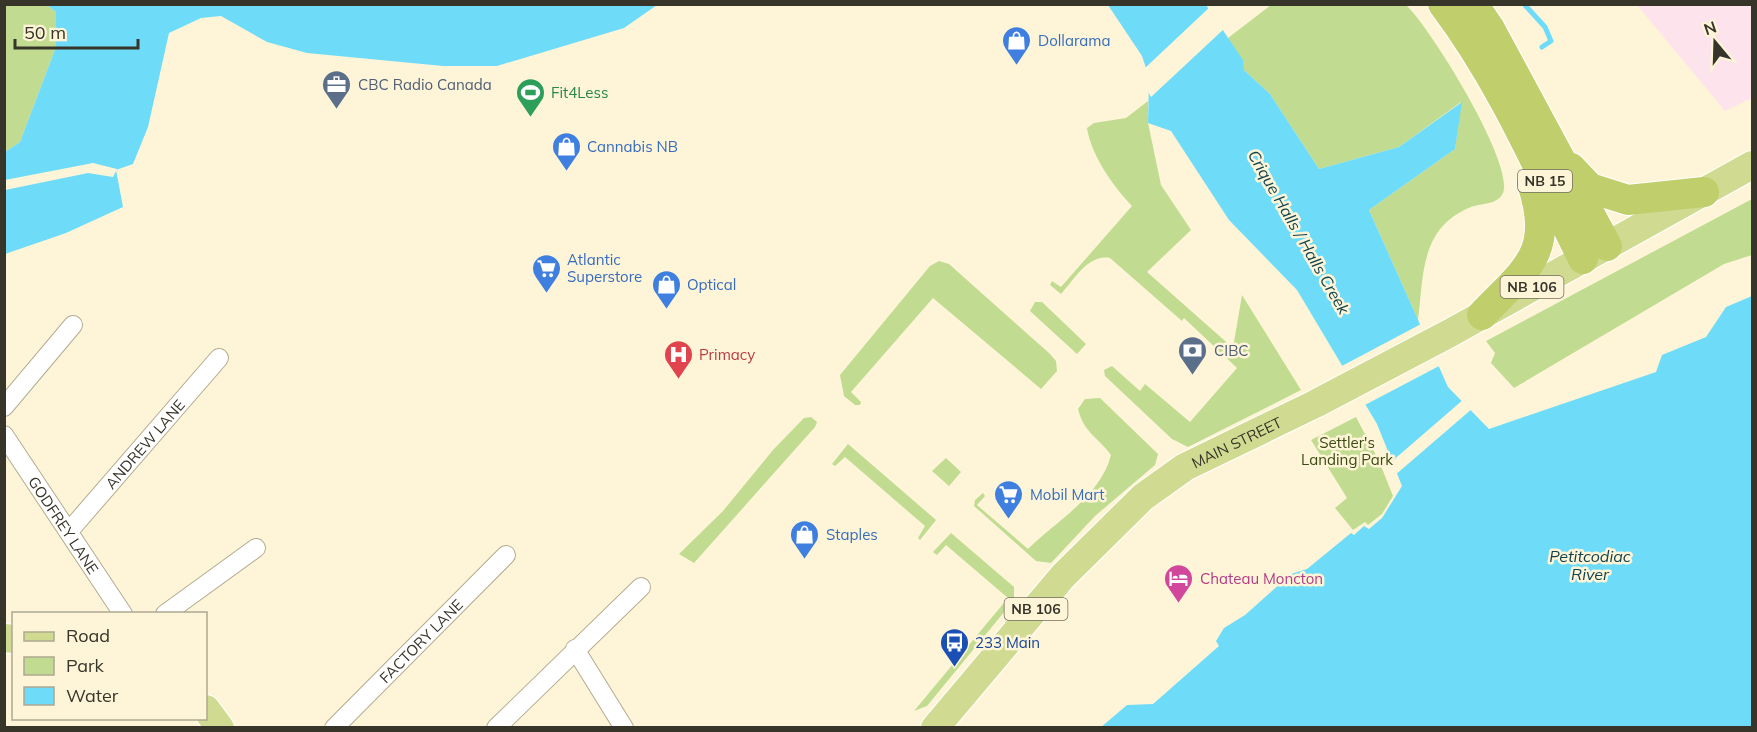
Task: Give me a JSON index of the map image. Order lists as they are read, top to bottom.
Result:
{
  "streets": {
    "highway": ["NB 15"],
    "main road": ["NB 106", "MAIN STREET"],
    "street": ["ANDREW LANE", "GODFREY LANE", "FACTORY LANE"]
  },
  "crossings": [
    ["NB 15", "NB 106"],
    ["NB 15", "MAIN STREET"],
    ["NB 106", "MAIN STREET"],
    ["ANDREW LANE", "GODFREY LANE"]
  ],
  "water": ["Crique Halls / Halls Creek", "Petitcodiac River"],
  "parks": ["Settler's Landing Park"],
  "places": {
    "shop": [
      "Dollarama",
      "Cannabis NB",
      "Optical",
      "Staples"
    ],
    "office": ["CBC Radio Canada"],
    "sports": ["Fit4Less"],
    "supermarket": ["Atlantic Superstore", "Mobil Mart"],
    "bank": ["CIBC"],
    "hospital": ["Primacy"],
    "hotel": ["Chateau Moncton"],
    "bus stop": ["233 Main"]
  },
  "legend": ["Road", "Park", "Water"],
  "scale_bar": "50 m",
  "north": "top"
}
